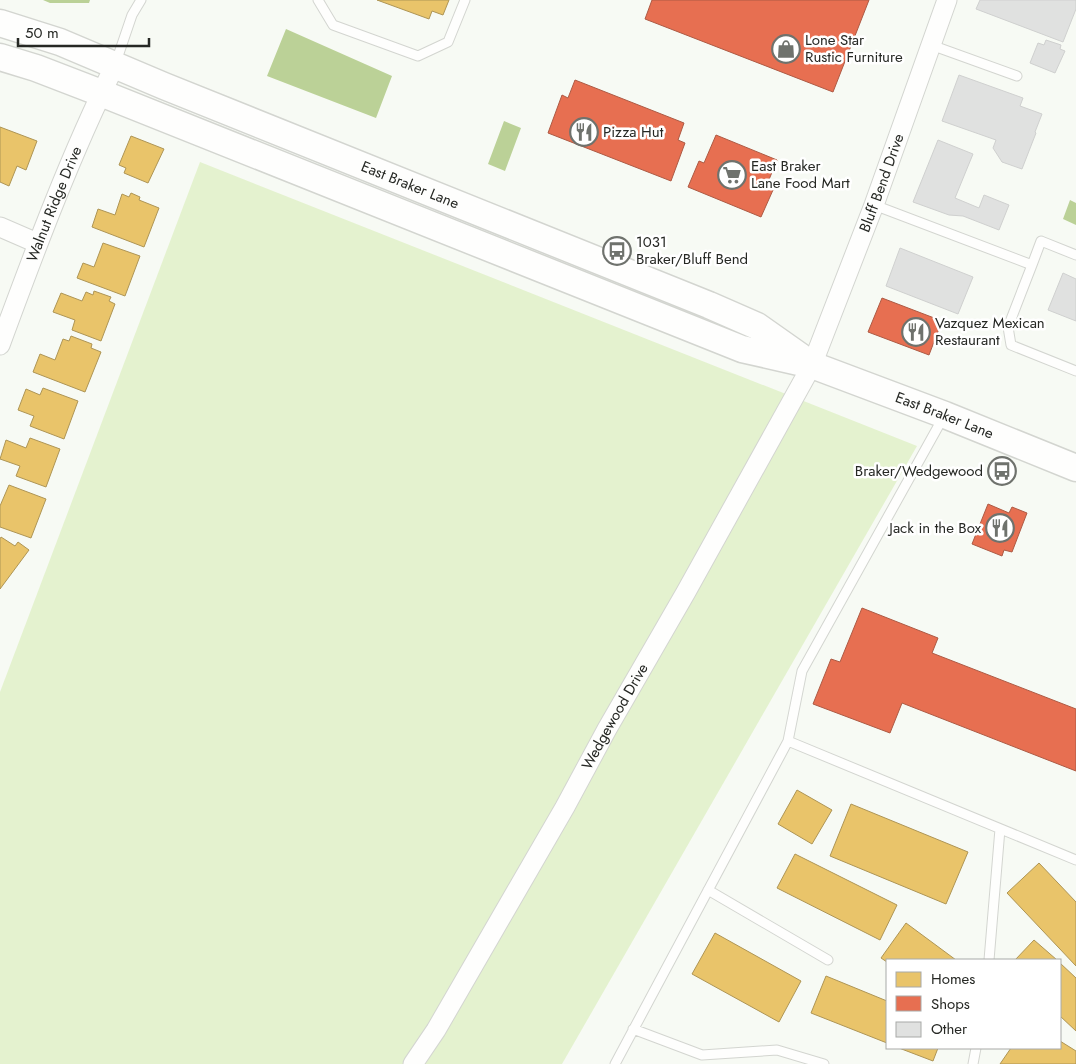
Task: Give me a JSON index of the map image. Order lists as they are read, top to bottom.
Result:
{
  "streets": {
    "main road": ["East Braker Lane"],
    "street": ["Bluff Bend Drive", "Walnut Ridge Drive", "Wedgewood Drive"]
  },
  "crossings": [
    ["Bluff Bend Drive", "East Braker Lane"],
    ["Bluff Bend Drive", "Wedgewood Drive"],
    ["East Braker Lane", "Walnut Ridge Drive"],
    ["East Braker Lane", "Wedgewood Drive"]
  ],
  "places": {
    "shop": ["Lone Star Rustic Furniture"],
    "restaurant": ["Pizza Hut", "Vazquez Mexican Restaurant", "Jack in the Box"],
    "supermarket": ["East Braker Lane Food Mart"],
    "bus stop": ["1031 Braker/Bluff Bend", "Braker/Wedgewood"]
  },
  "legend": ["Homes", "Shops", "Other"],
  "scale_bar": "50 m"
}
